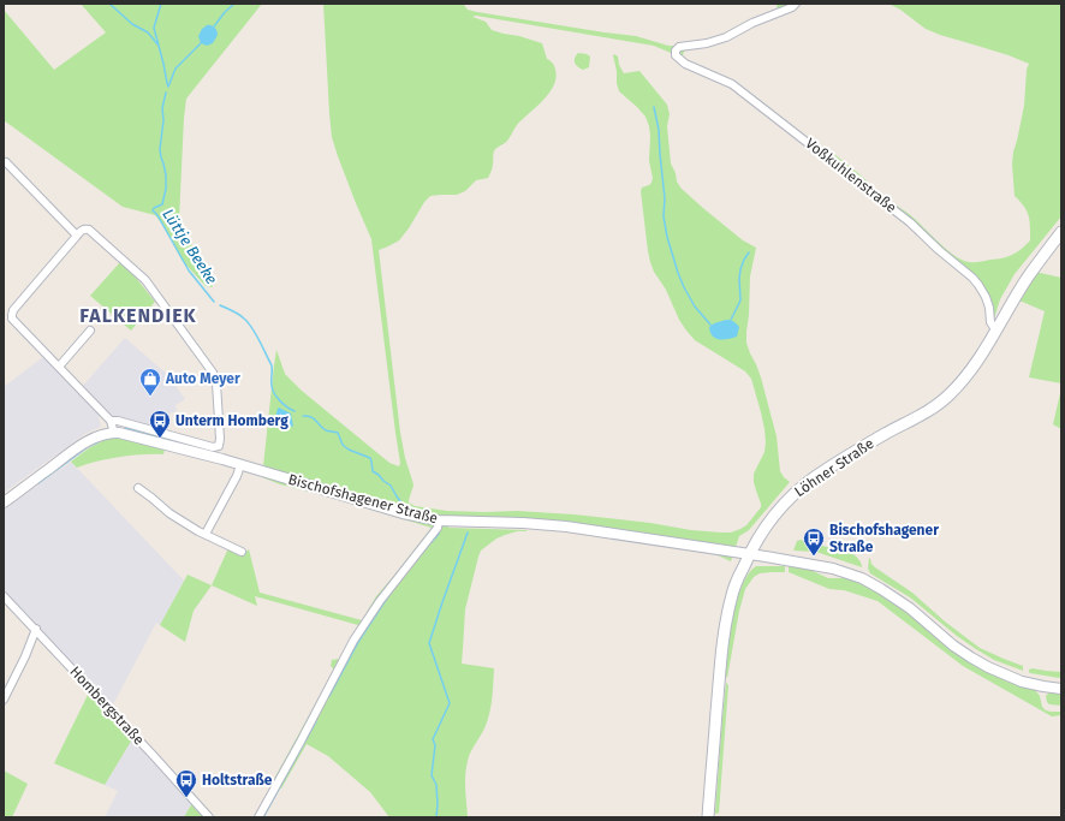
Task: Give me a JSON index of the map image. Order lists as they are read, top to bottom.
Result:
{
  "streets": {
    "main road": ["Löhner Straße"],
    "street": ["Voßkuhlenstraße", "Bischofshagener Straße", "Hombergstraße"]
  },
  "crossings": [
    ["Voßkuhlenstraße", "Löhner Straße"],
    ["Löhner Straße", "Bischofshagener Straße"]
  ],
  "districts": ["FALKENDIEK"],
  "water": ["Lüttje Beeke"],
  "places": {
    "shop": ["Auto Meyer"],
    "bus stop": ["Unterm Homberg", "Bischofshagener Straße", "Holtstraße"]
  }
}
